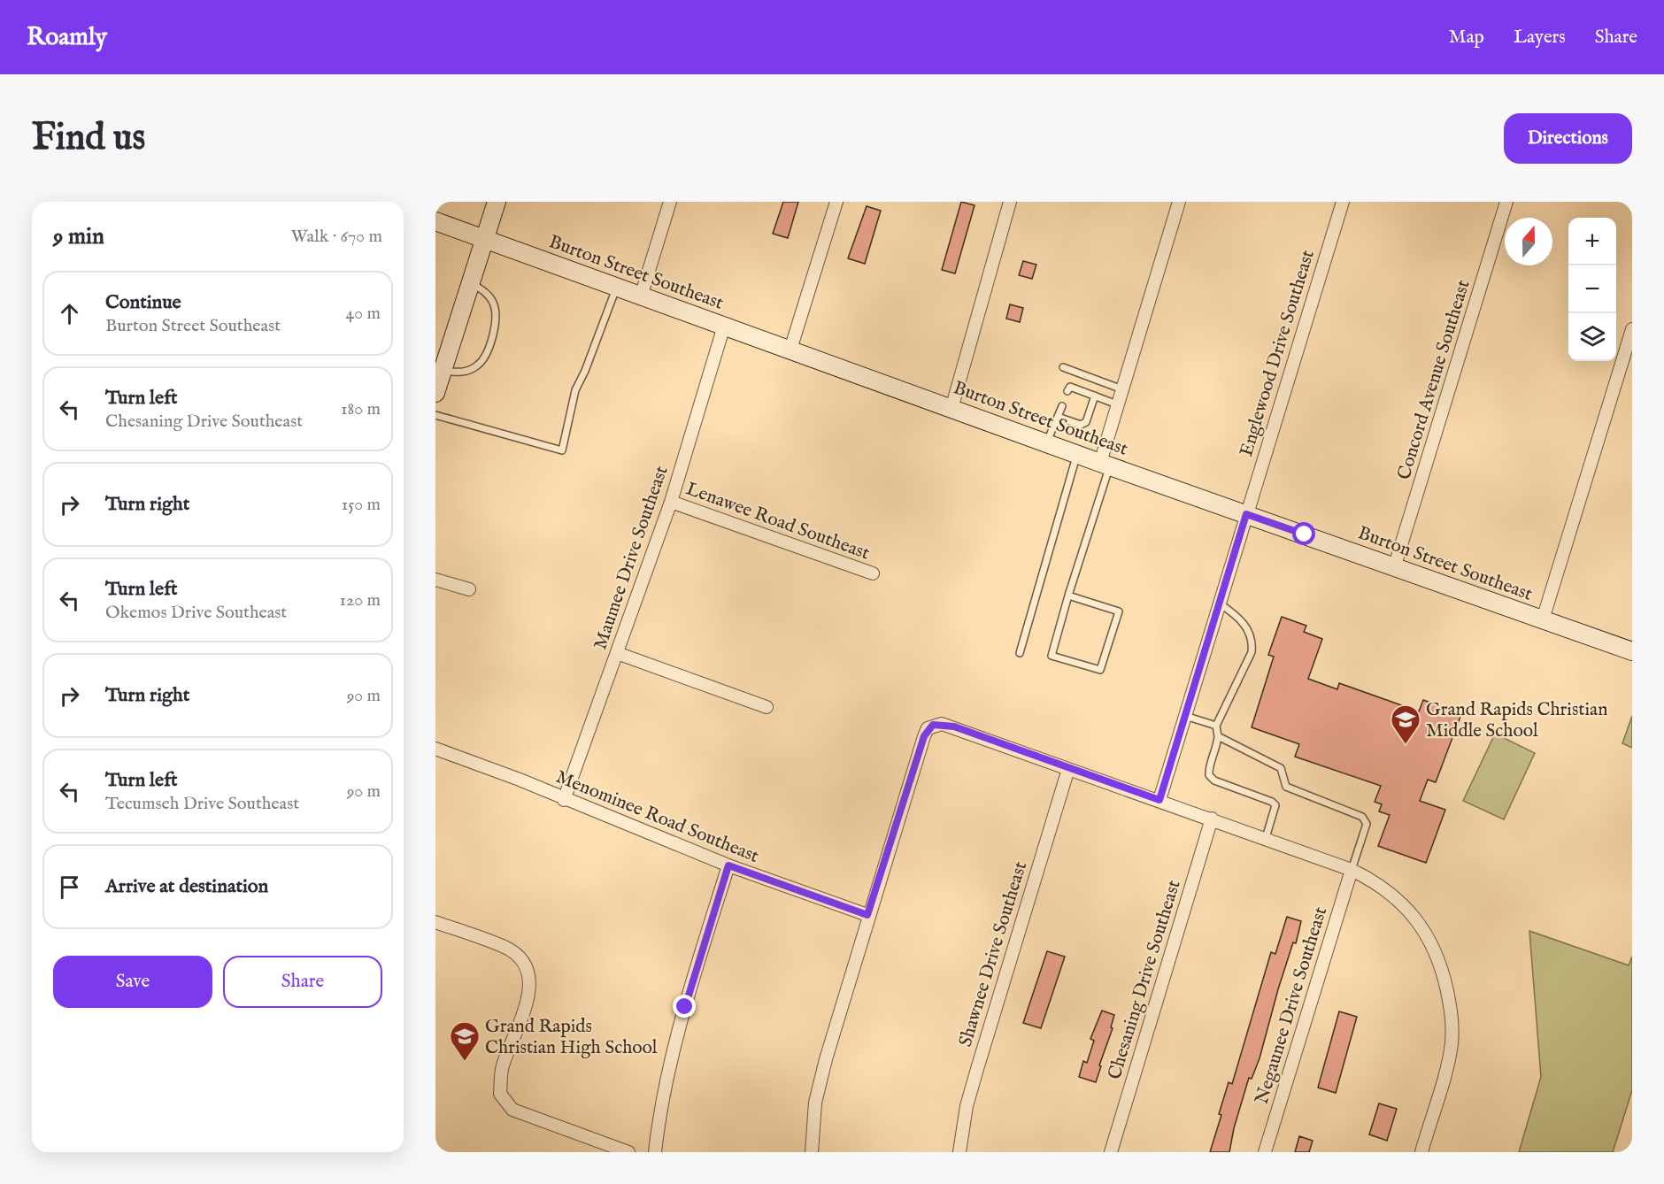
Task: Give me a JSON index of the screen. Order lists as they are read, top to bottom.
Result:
{
  "streets": {
    "main road": ["Burton Street Southeast"],
    "street": [
      "Englewood Drive Southeast",
      "Concord Avenue Southeast",
      "Lenawee Road Southeast",
      "Maumee Drive Southeast",
      "Menominee Road Southeast",
      "Shawnee Drive Southeast",
      "Chesaning Drive Southeast",
      "Negaunee Drive Southeast"
    ]
  },
  "crossings": [
    ["Burton Street Southeast", "Englewood Drive Southeast"],
    ["Burton Street Southeast", "Concord Avenue Southeast"],
    ["Burton Street Southeast", "Maumee Drive Southeast"],
    ["Lenawee Road Southeast", "Maumee Drive Southeast"],
    ["Maumee Drive Southeast", "Menominee Road Southeast"]
  ],
  "places": {
    "school or university": ["Grand Rapids Christian Middle School", "Grand Rapids Christian High School"]
  },
  "north": "top",
  "page": {
    "header": "Roamly",
    "nav": ["Map", "Layers", "Share"],
    "buttons": [
      "Directions",
      ["Save", "Share"]
    ],
    "title": "Find us",
    "heading": ["9 min", "Walk · 670 m"],
    "map_buttons": ["+", "−"],
    "list": [
      ["Continue", "Burton Street Southeast", "40 m"],
      ["Turn left", "Chesaning Drive Southeast", "180 m"],
      ["Turn right", "150 m"],
      ["Turn left", "Okemos Drive Southeast", "120 m"],
      ["Turn right", "90 m"],
      ["Turn left", "Tecumseh Drive Southeast", "90 m"],
      "Arrive at destination"
    ]
  }
}
